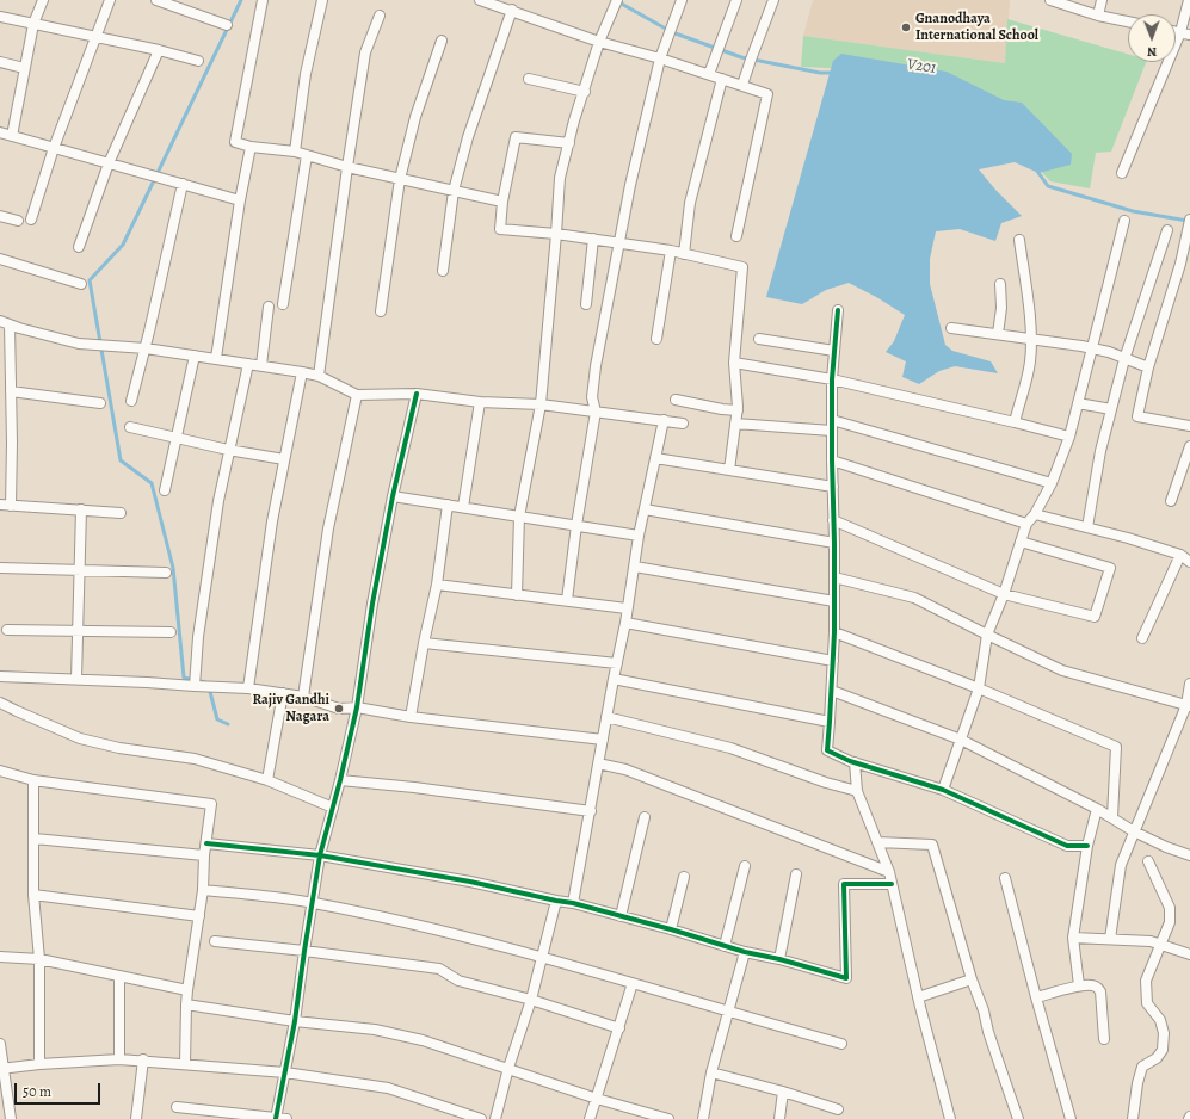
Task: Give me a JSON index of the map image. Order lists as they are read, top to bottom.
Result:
{
  "water": ["V201"],
  "places": ["Gnanodhaya International School", "Rajiv Gandhi Nagara"],
  "scale_bar": "50 m",
  "north": "bottom"
}
